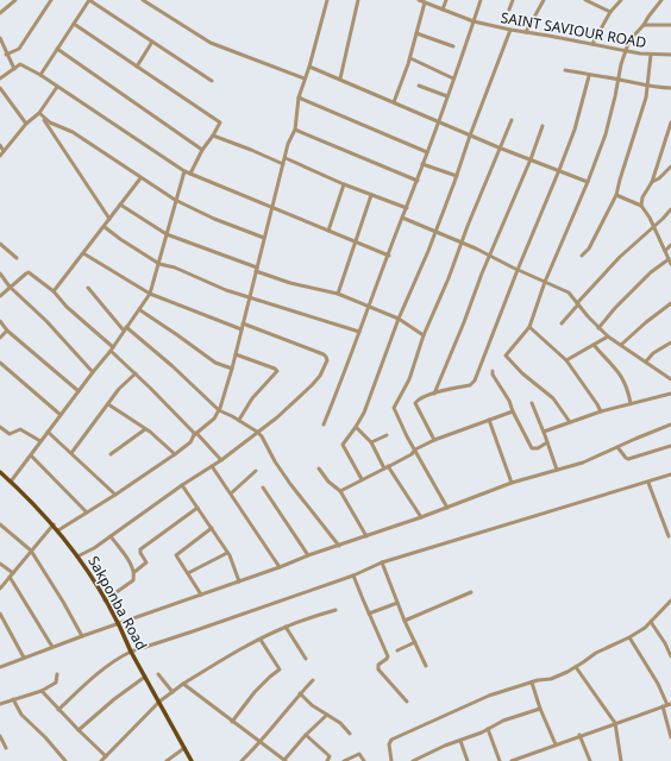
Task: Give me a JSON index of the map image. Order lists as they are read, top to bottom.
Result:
{
  "streets": {
    "main road": ["Sakponba Road"],
    "street": ["SAINT SAVIOUR ROAD"]
  }
}
